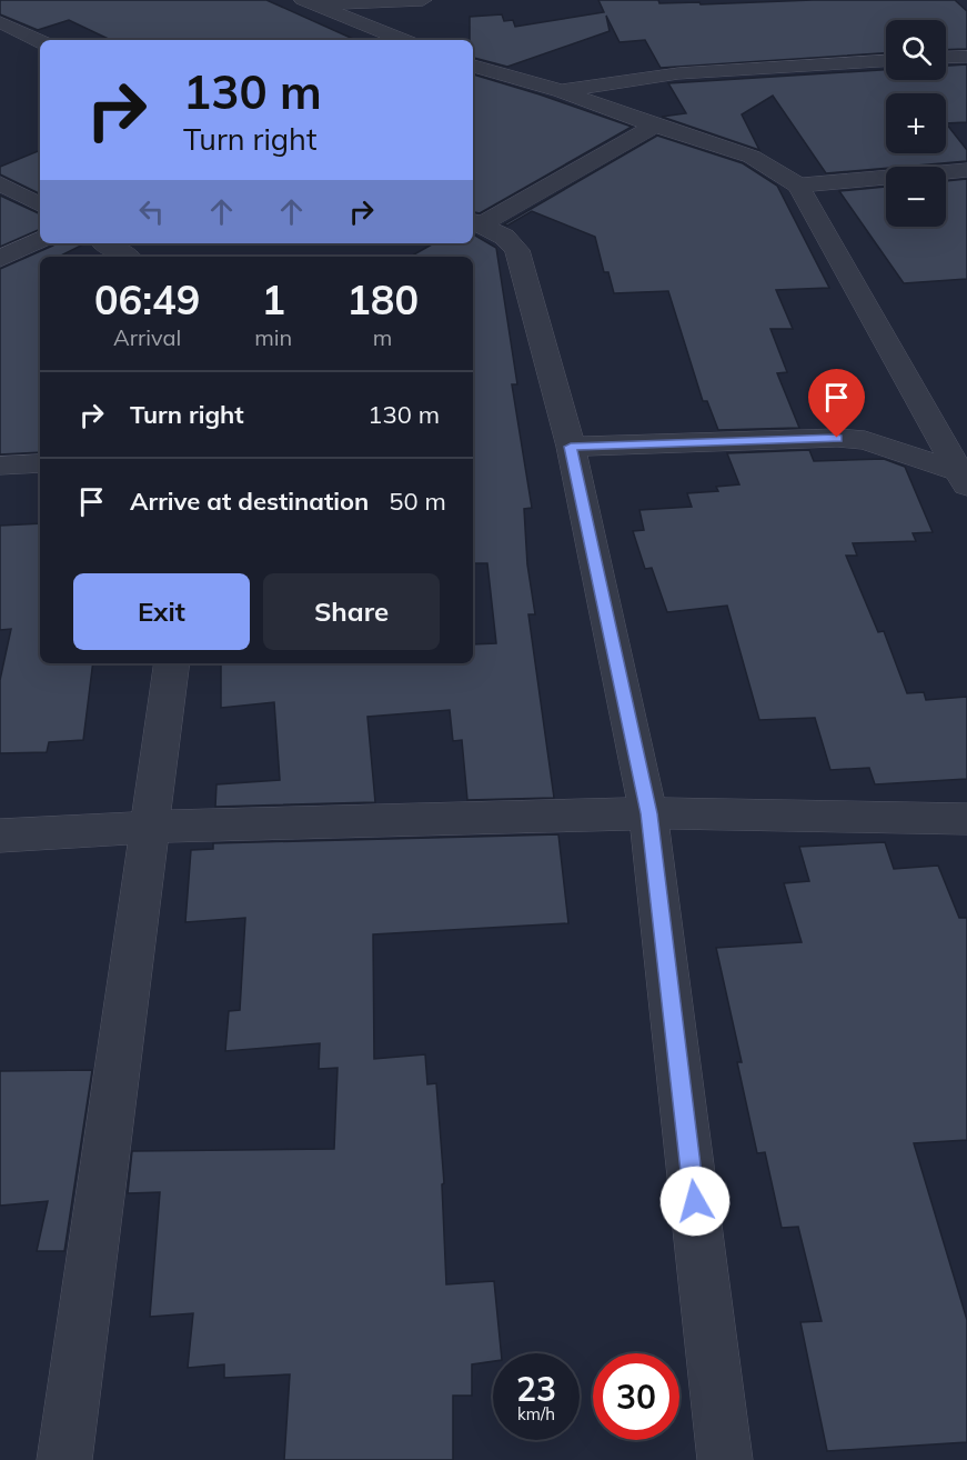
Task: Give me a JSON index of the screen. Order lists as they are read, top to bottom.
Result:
{
  "page": {
    "map_buttons": ["+", "−"],
    "turn": ["130 m", "Turn right"],
    "eta": [
      "06:49",
      "Arrival",
      "1",
      "min",
      "180",
      "m"
    ],
    "list": [
      {
        "name": "Turn right",
        "value": "130 m"
      },
      {
        "name": "Arrive at destination",
        "value": "50 m"
      }
    ],
    "buttons": ["Exit", "Share"],
    "speed": "23 km/h",
    "limit": "30"
  }
}
